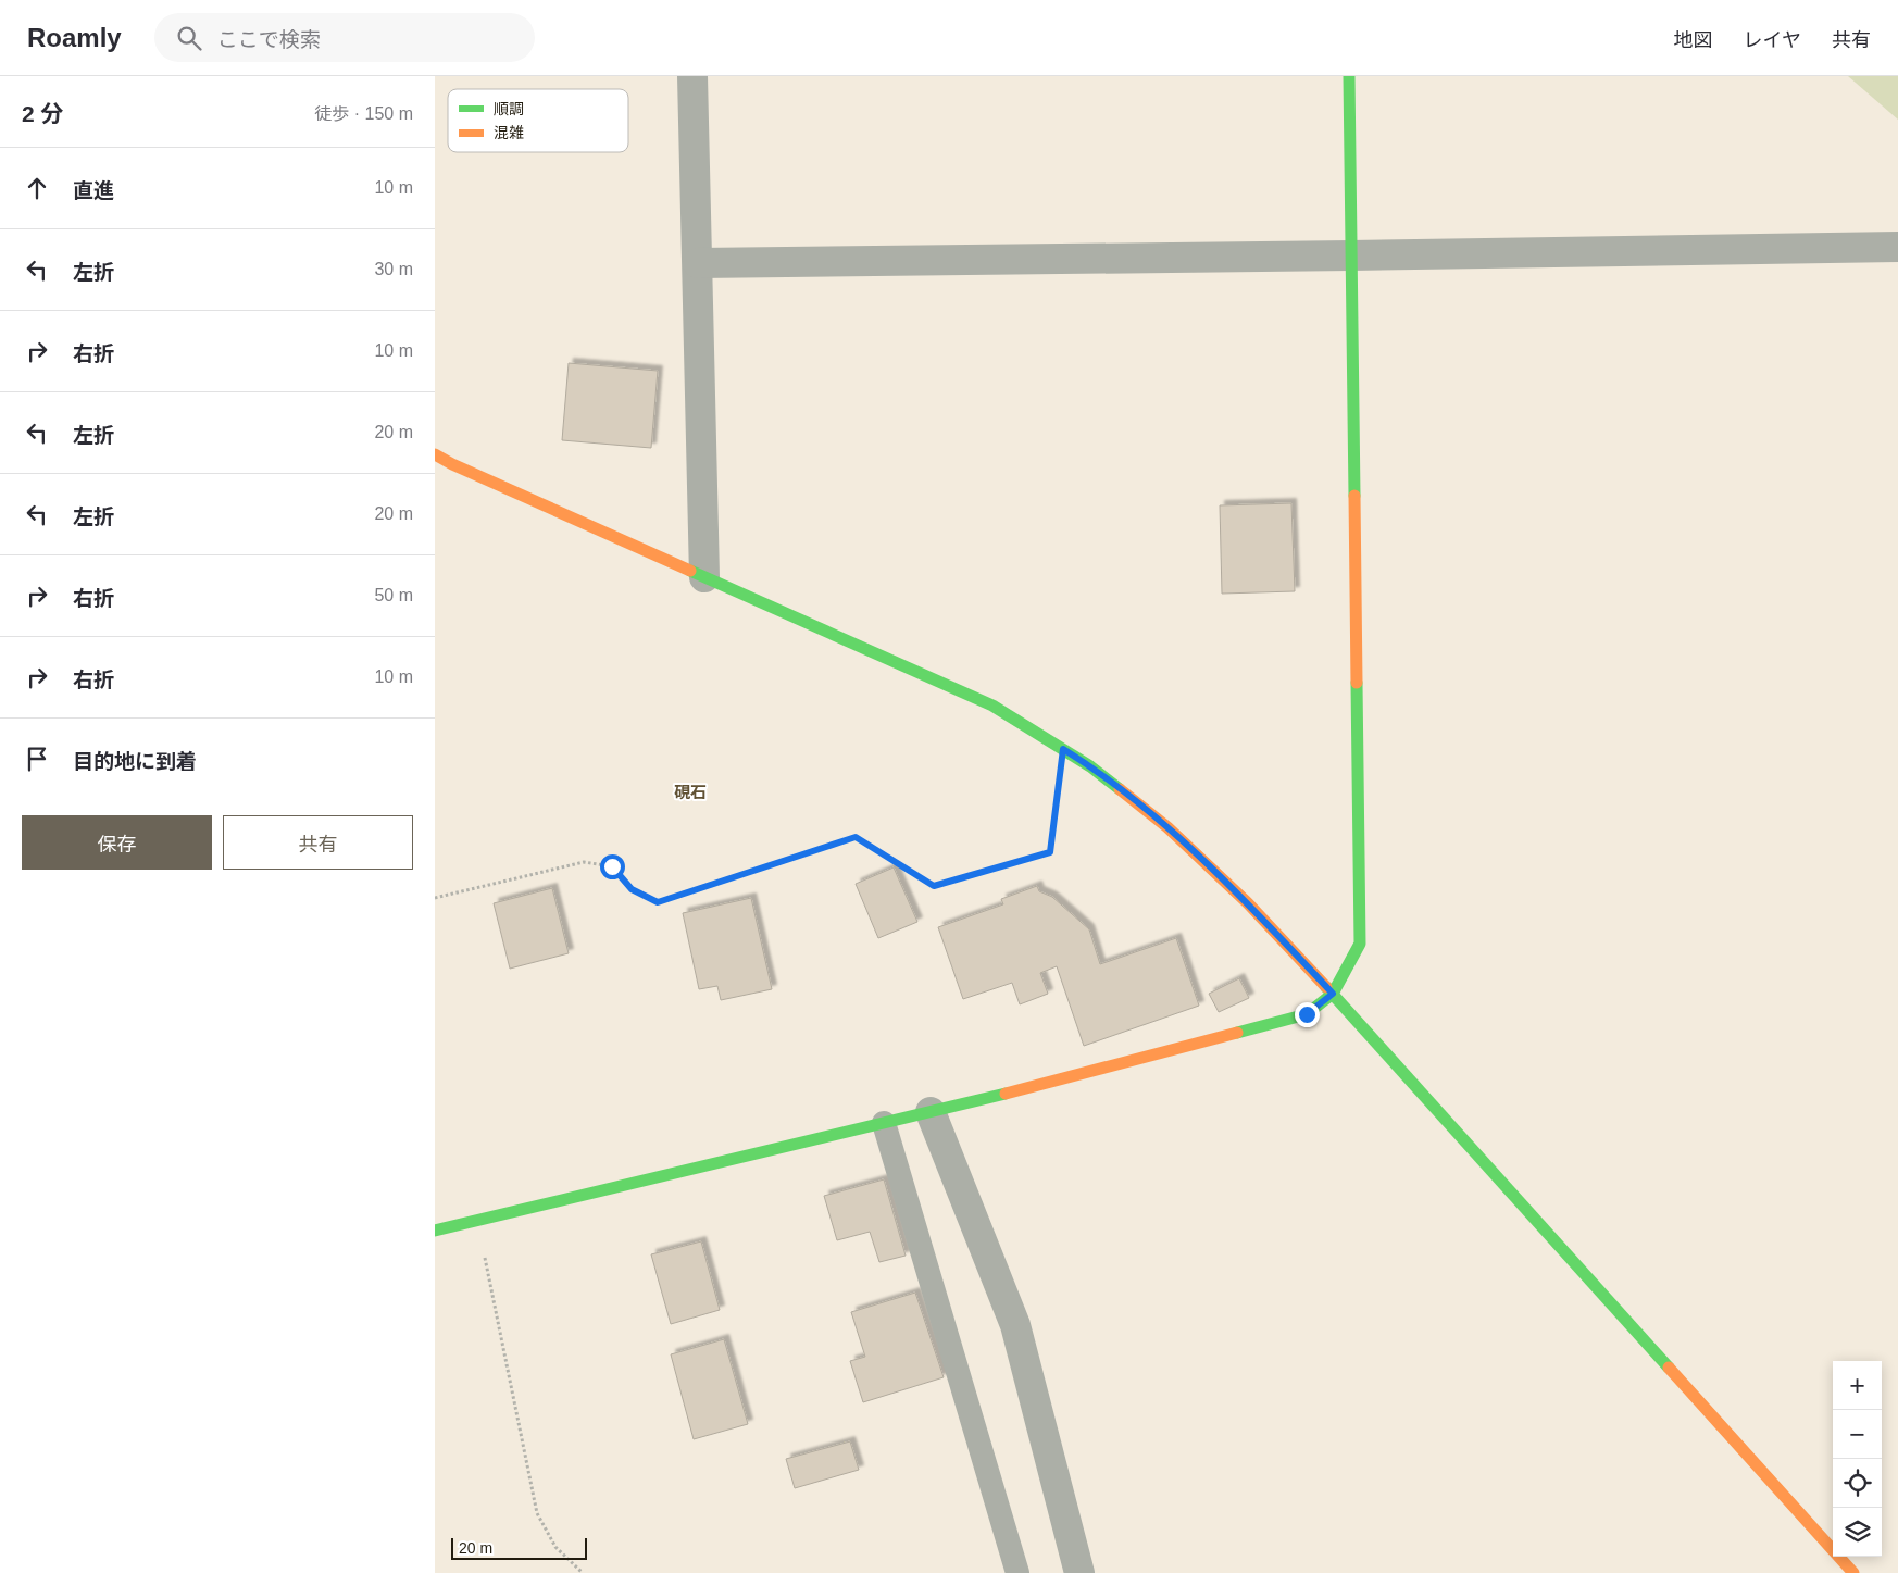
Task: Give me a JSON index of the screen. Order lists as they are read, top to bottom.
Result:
{
  "districts": ["硯石"],
  "legend": ["順調", "混雑"],
  "scale_bar": "20 m",
  "page": {
    "header": "Roamly",
    "search": "ここで検索",
    "nav": ["地図", "レイヤ", "共有"],
    "heading": ["2 分", "徒歩 · 150 m"],
    "list": [
      ["直進", "10 m"],
      ["左折", "30 m"],
      ["右折", "10 m"],
      ["左折", "20 m"],
      ["左折", "20 m"],
      ["右折", "50 m"],
      ["右折", "10 m"],
      "目的地に到着"
    ],
    "buttons": ["保存", "共有"],
    "map_buttons": ["+", "−"],
    "scale": "20 m"
  }
}
